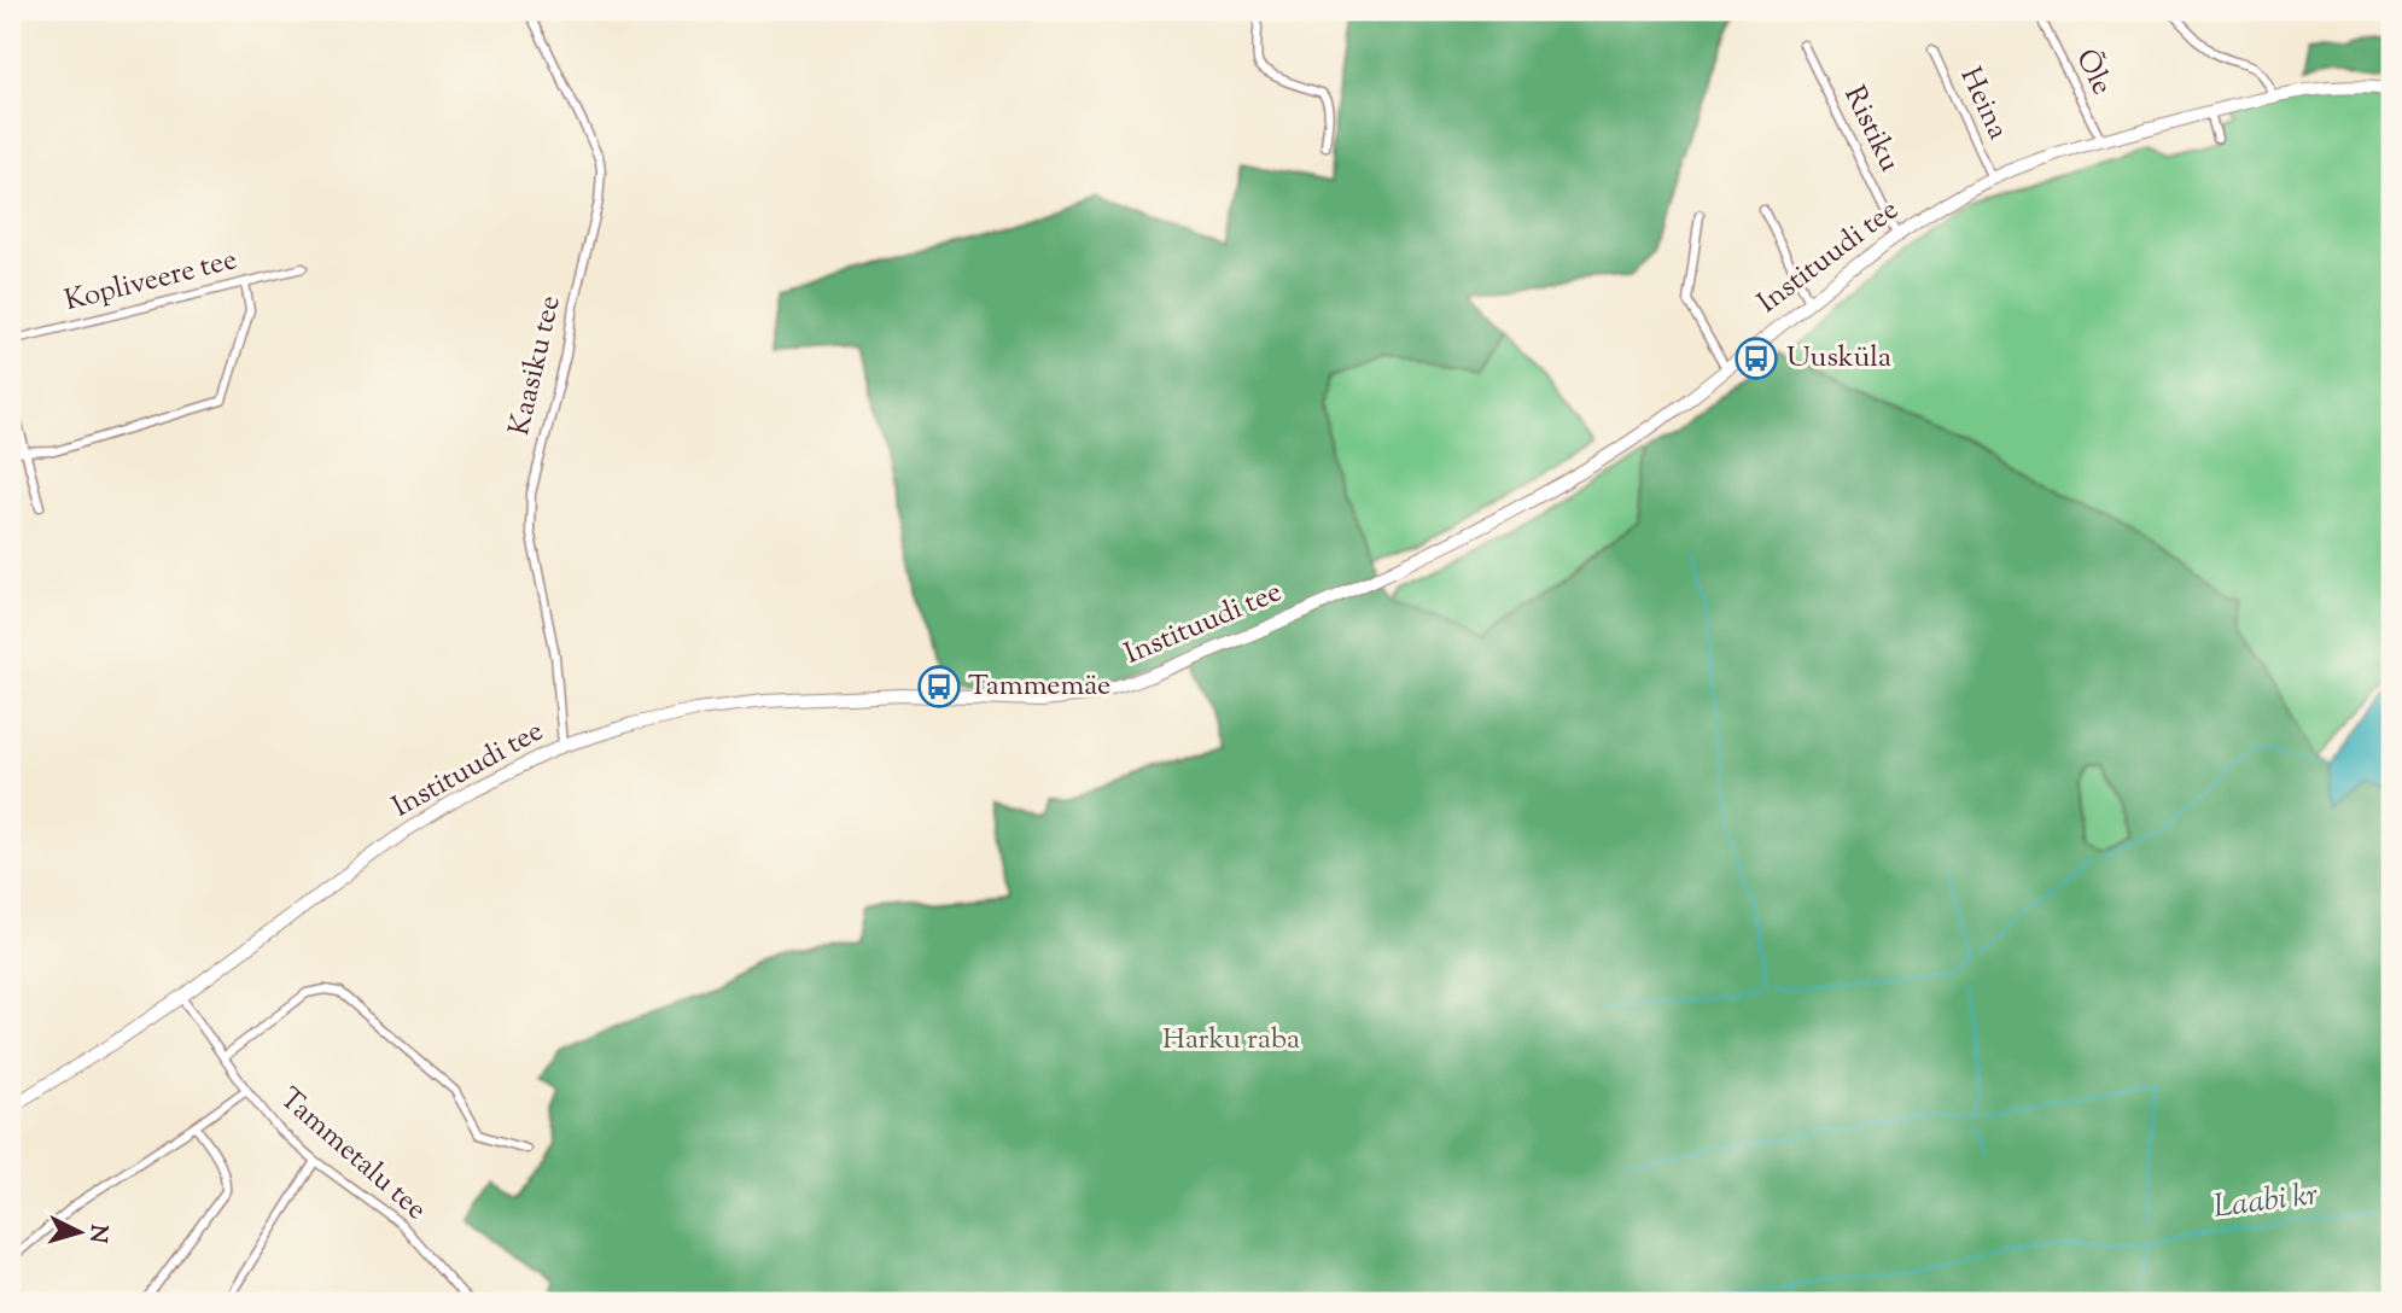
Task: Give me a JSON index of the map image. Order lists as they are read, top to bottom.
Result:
{
  "streets": {
    "street": [
      "Õle",
      "Heina",
      "Ristiku",
      "Instituudi tee",
      "Kopliveere tee",
      "Kaasiku tee",
      "Tammetalu tee"
    ]
  },
  "crossings": [
    ["Õle", "Instituudi tee"],
    ["Heina", "Instituudi tee"],
    ["Ristiku", "Instituudi tee"],
    ["Instituudi tee", "Kaasiku tee"],
    ["Instituudi tee", "Tammetalu tee"]
  ],
  "water": ["Laabi kr"],
  "parks": ["Harku raba"],
  "places": {
    "bus stop": ["Uusküla", "Tammemäe"]
  },
  "north": "right"
}
